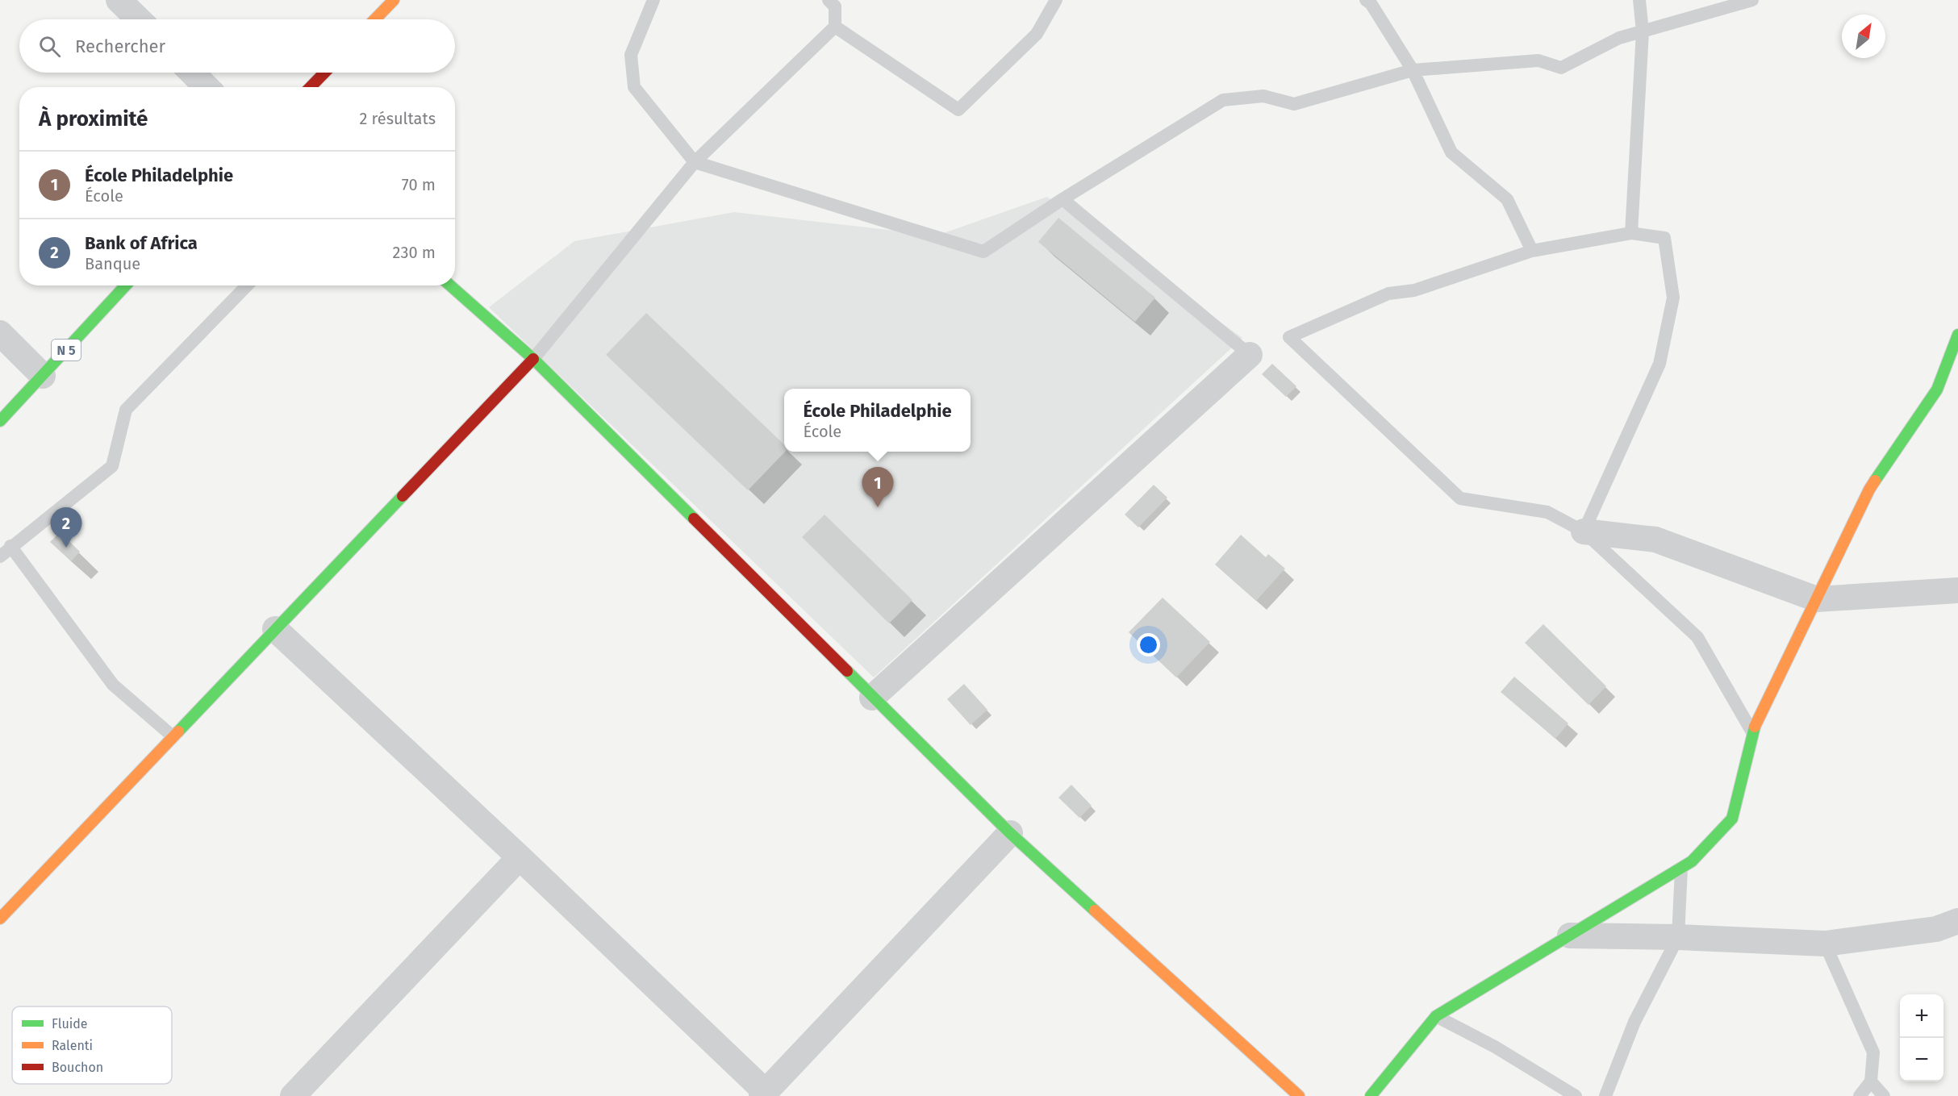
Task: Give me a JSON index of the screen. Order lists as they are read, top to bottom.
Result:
{
  "streets": {
    "main road": ["N 5"]
  },
  "legend": ["Fluide", "Ralenti", "Bouchon"],
  "north": "top right",
  "page": {
    "search": "Rechercher",
    "heading": ["À proximité", "2 résultats"],
    "list": [
      {
        "mark": "1",
        "name": "École Philadelphie",
        "note": "École",
        "value": "70 m"
      },
      {
        "mark": "2",
        "name": "Bank of Africa",
        "note": "Banque",
        "value": "230 m"
      }
    ],
    "popup": ["École Philadelphie", "École"],
    "pins": ["1", "2"],
    "map_buttons": ["+", "−"]
  }
}
